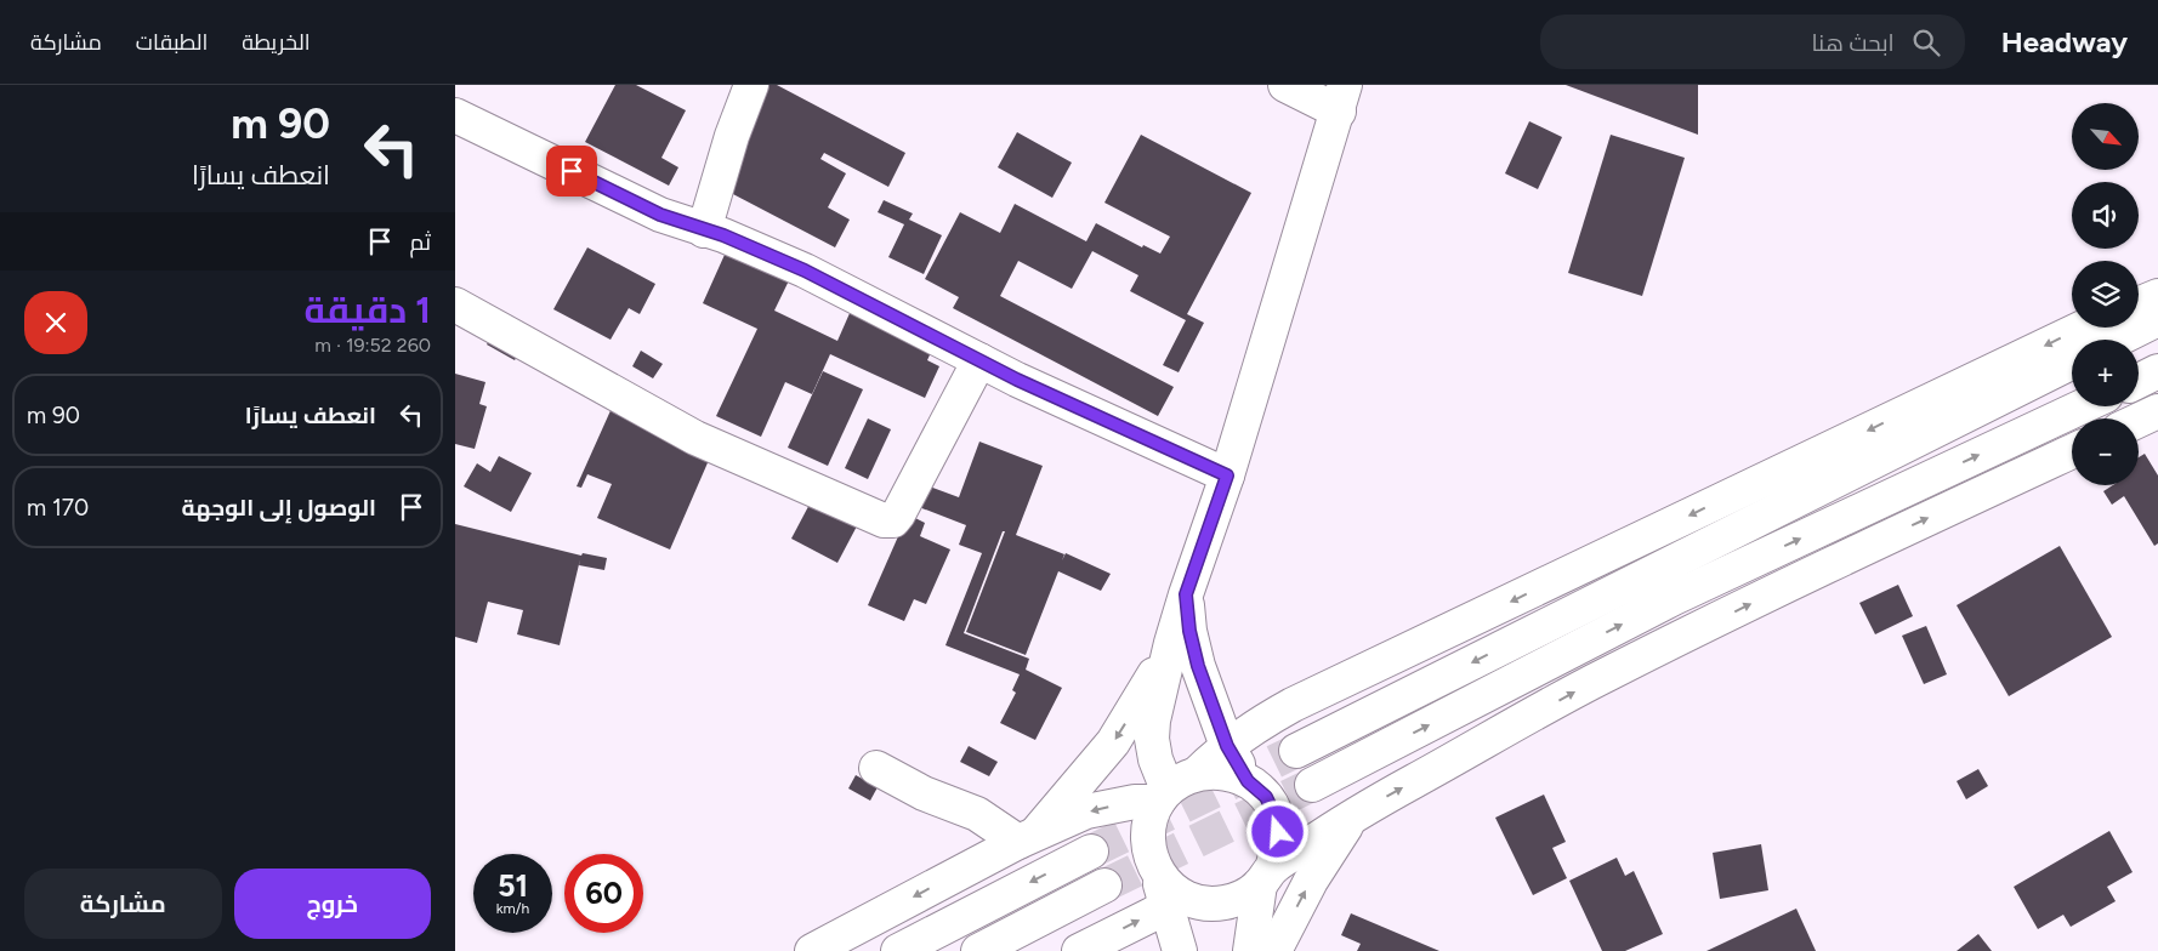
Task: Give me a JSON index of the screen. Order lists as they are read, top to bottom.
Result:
{
  "north": "bottom right",
  "page": {
    "header": "Headway",
    "search": "ابحث هنا",
    "nav": ["الخريطة", "الطبقات", "مشاركة"],
    "turn": ["90 m", "انعطف يسارًا"],
    "map_buttons": ["+", "−"],
    "then": "ثم",
    "heading": ["1 دقيقة", "260 m · 19:52"],
    "list": [
      {
        "name": "انعطف يسارًا",
        "value": "90 m"
      },
      {
        "name": "الوصول إلى الوجهة",
        "value": "170 m"
      }
    ],
    "speed": "51 km/h",
    "limit": "60",
    "buttons": ["خروج", "مشاركة"]
  }
}
